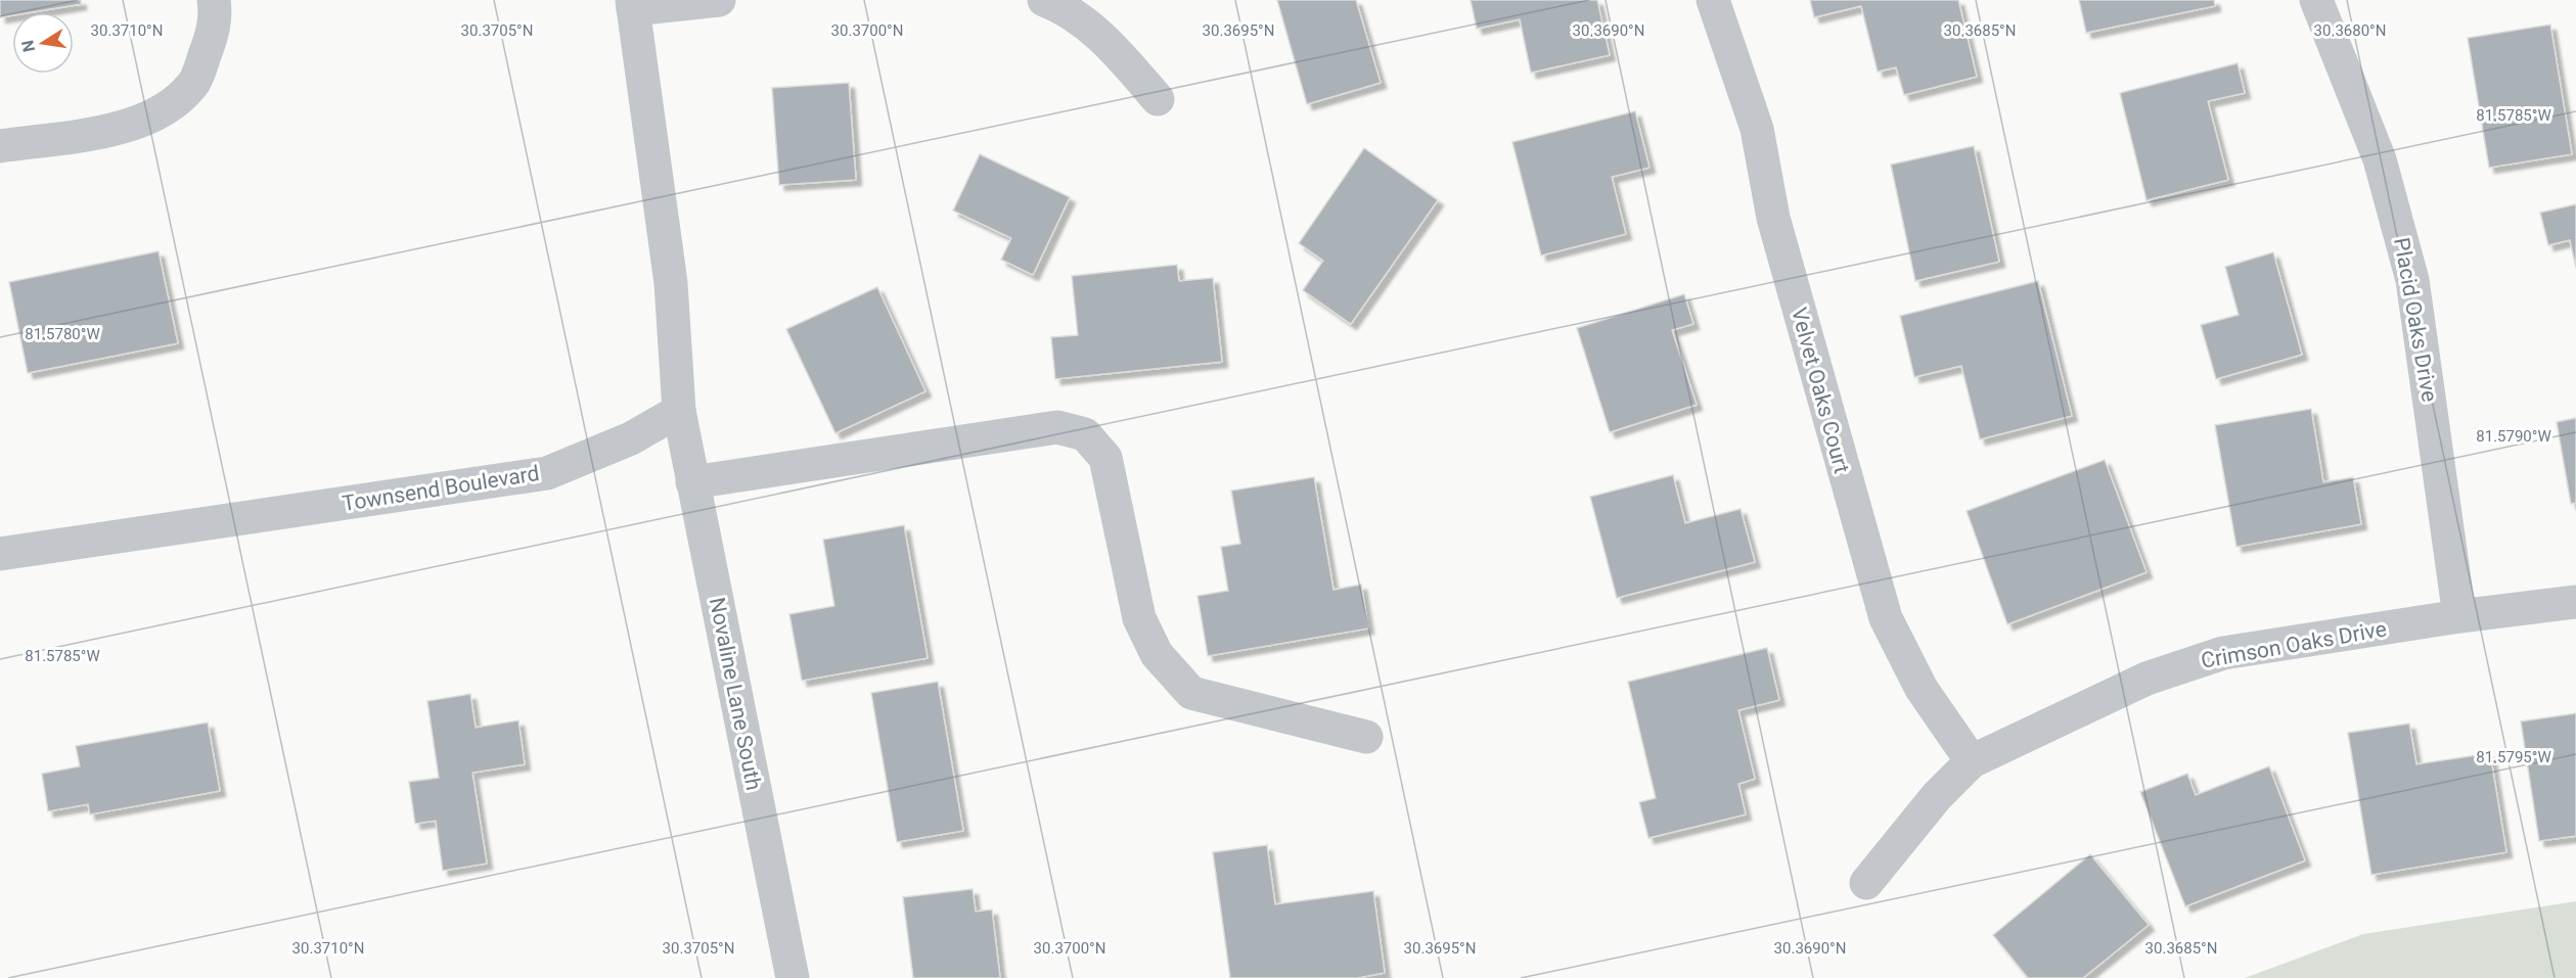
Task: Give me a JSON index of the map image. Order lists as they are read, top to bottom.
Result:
{
  "streets": {
    "street": [
      "Placid Oaks Drive",
      "Velvet Oaks Court",
      "Townsend Boulevard",
      "Crimson Oaks Drive",
      "Novaline Lane South"
    ]
  },
  "crossings": [
    ["Placid Oaks Drive", "Crimson Oaks Drive"],
    ["Velvet Oaks Court", "Crimson Oaks Drive"],
    ["Townsend Boulevard", "Novaline Lane South"]
  ],
  "north": "left",
  "coordinates": [
    "30.3710°N",
    "30.3705°N",
    "30.3700°N",
    "30.3695°N",
    "30.3690°N",
    "30.3685°N",
    "30.3680°N",
    "81.5785°W",
    "81.5780°W",
    "81.5790°W",
    "81.5795°W"
  ]
}
